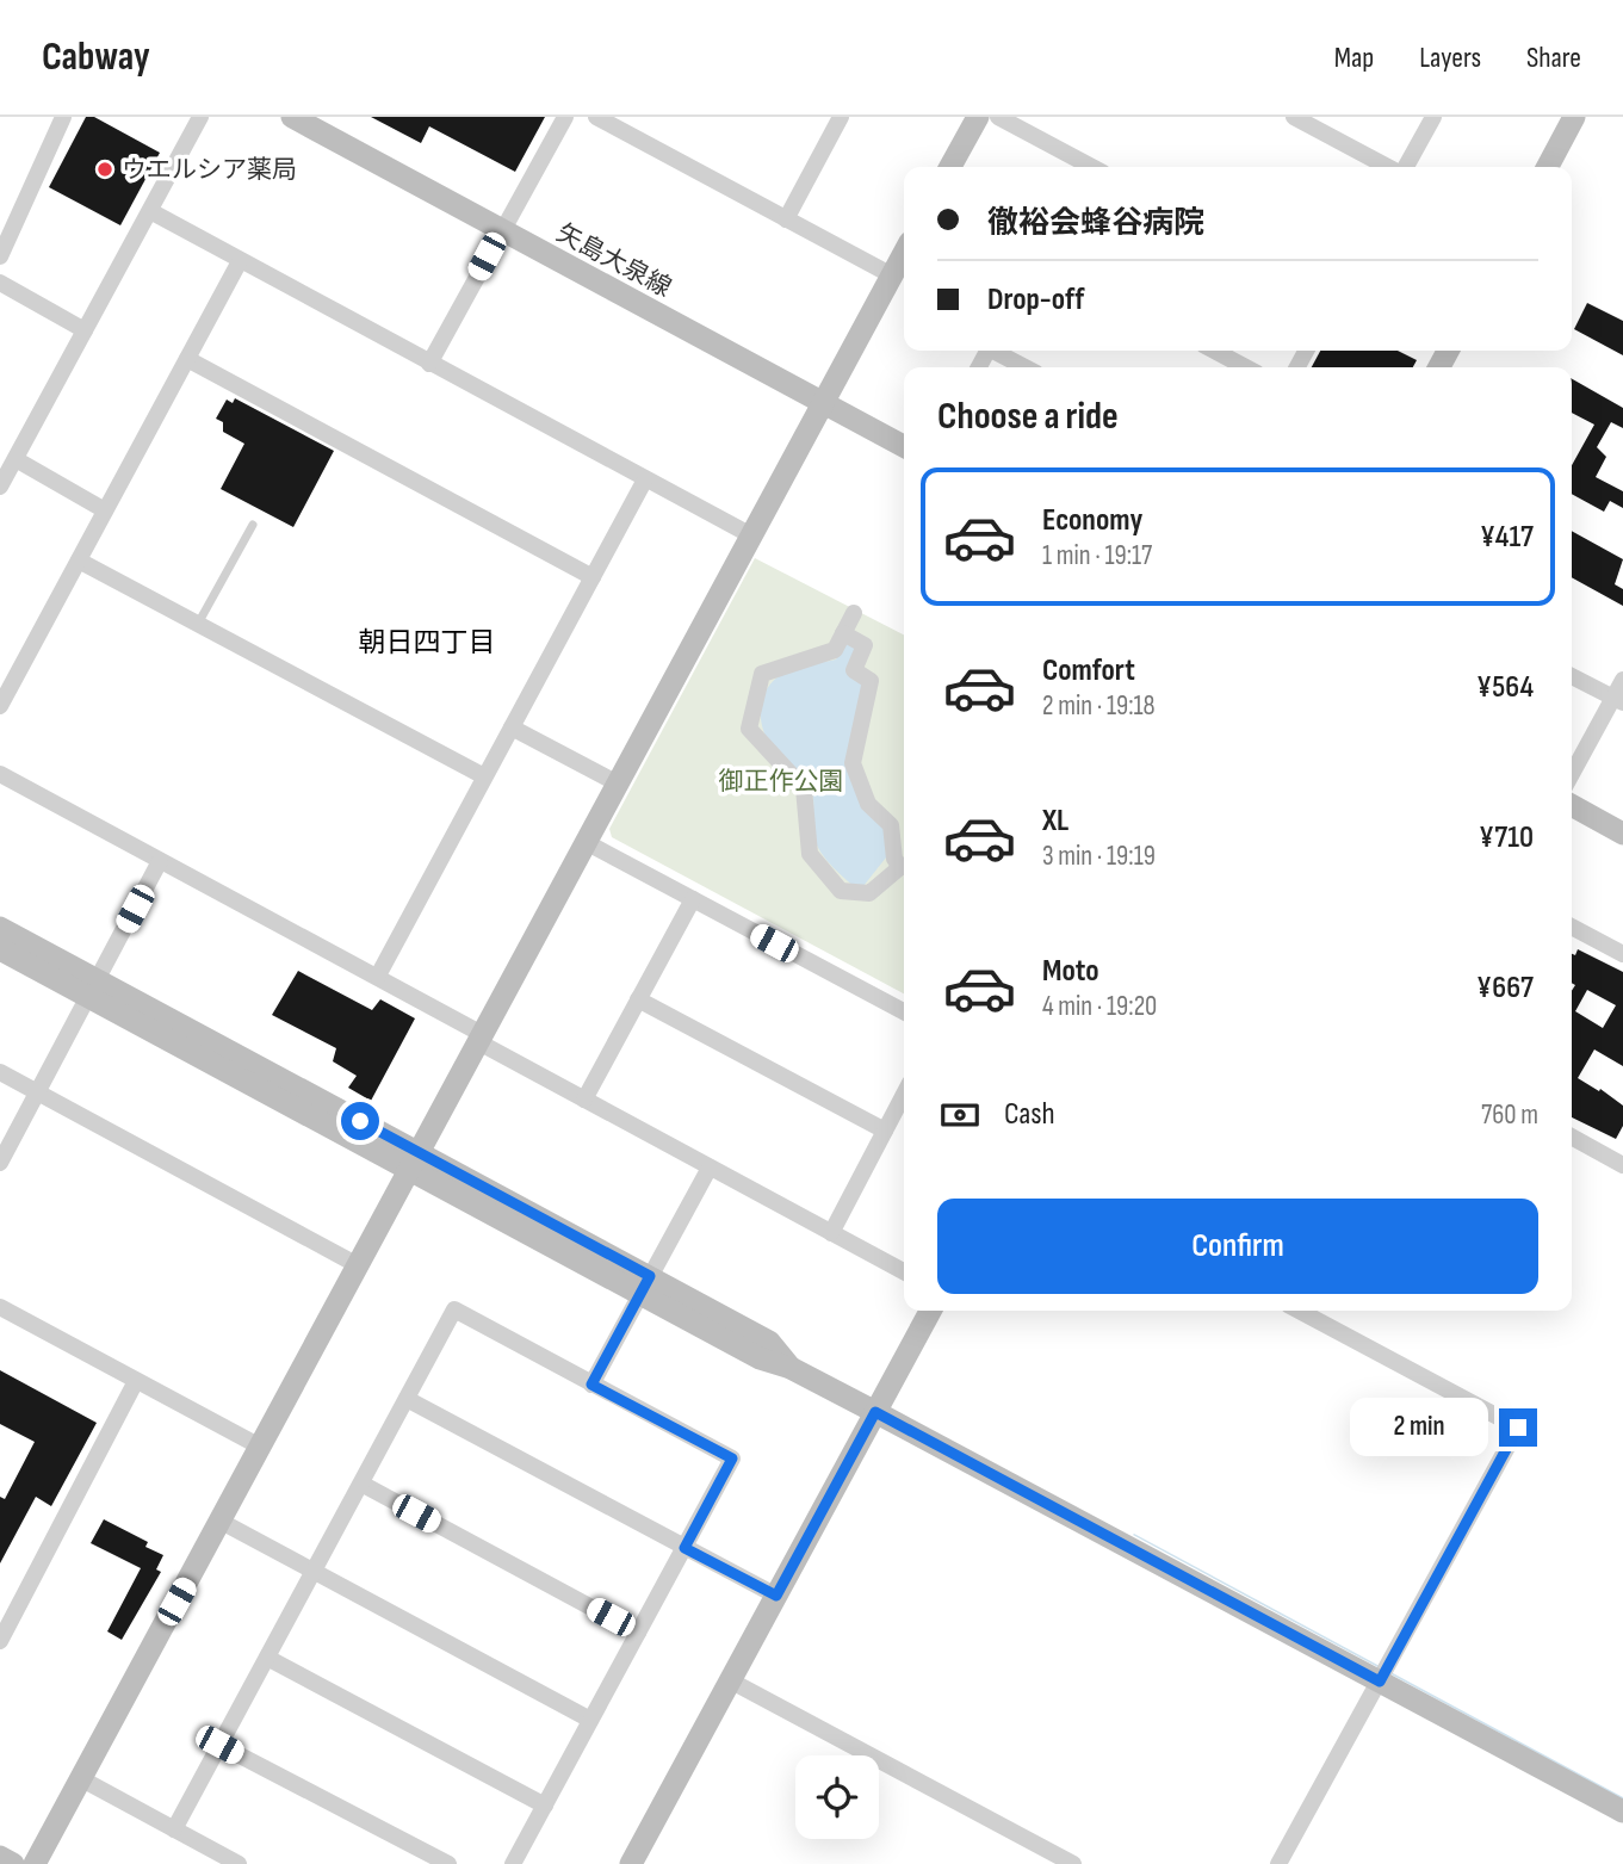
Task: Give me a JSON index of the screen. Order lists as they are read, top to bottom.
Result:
{
  "streets": {
    "street": ["矢島大泉線"]
  },
  "districts": ["朝日四丁目"],
  "parks": ["御正作公園"],
  "places": ["ウエルシア薬局"],
  "page": {
    "header": "Cabway",
    "nav": ["Map", "Layers", "Share"],
    "banner": ["徹裕会蜂谷病院", "Drop-off"],
    "heading": "Choose a ride",
    "list": [
      {
        "name": "Economy",
        "note": "1 min · 19:17",
        "value": "¥417"
      },
      {
        "name": "Comfort",
        "note": "2 min · 19:18",
        "value": "¥564"
      },
      {
        "name": "XL",
        "note": "3 min · 19:19",
        "value": "¥710"
      },
      {
        "name": "Moto",
        "note": "4 min · 19:20",
        "value": "¥667"
      }
    ],
    "pay": ["Cash", "760 m"],
    "buttons": "Confirm",
    "bubble": "2 min"
  }
}
